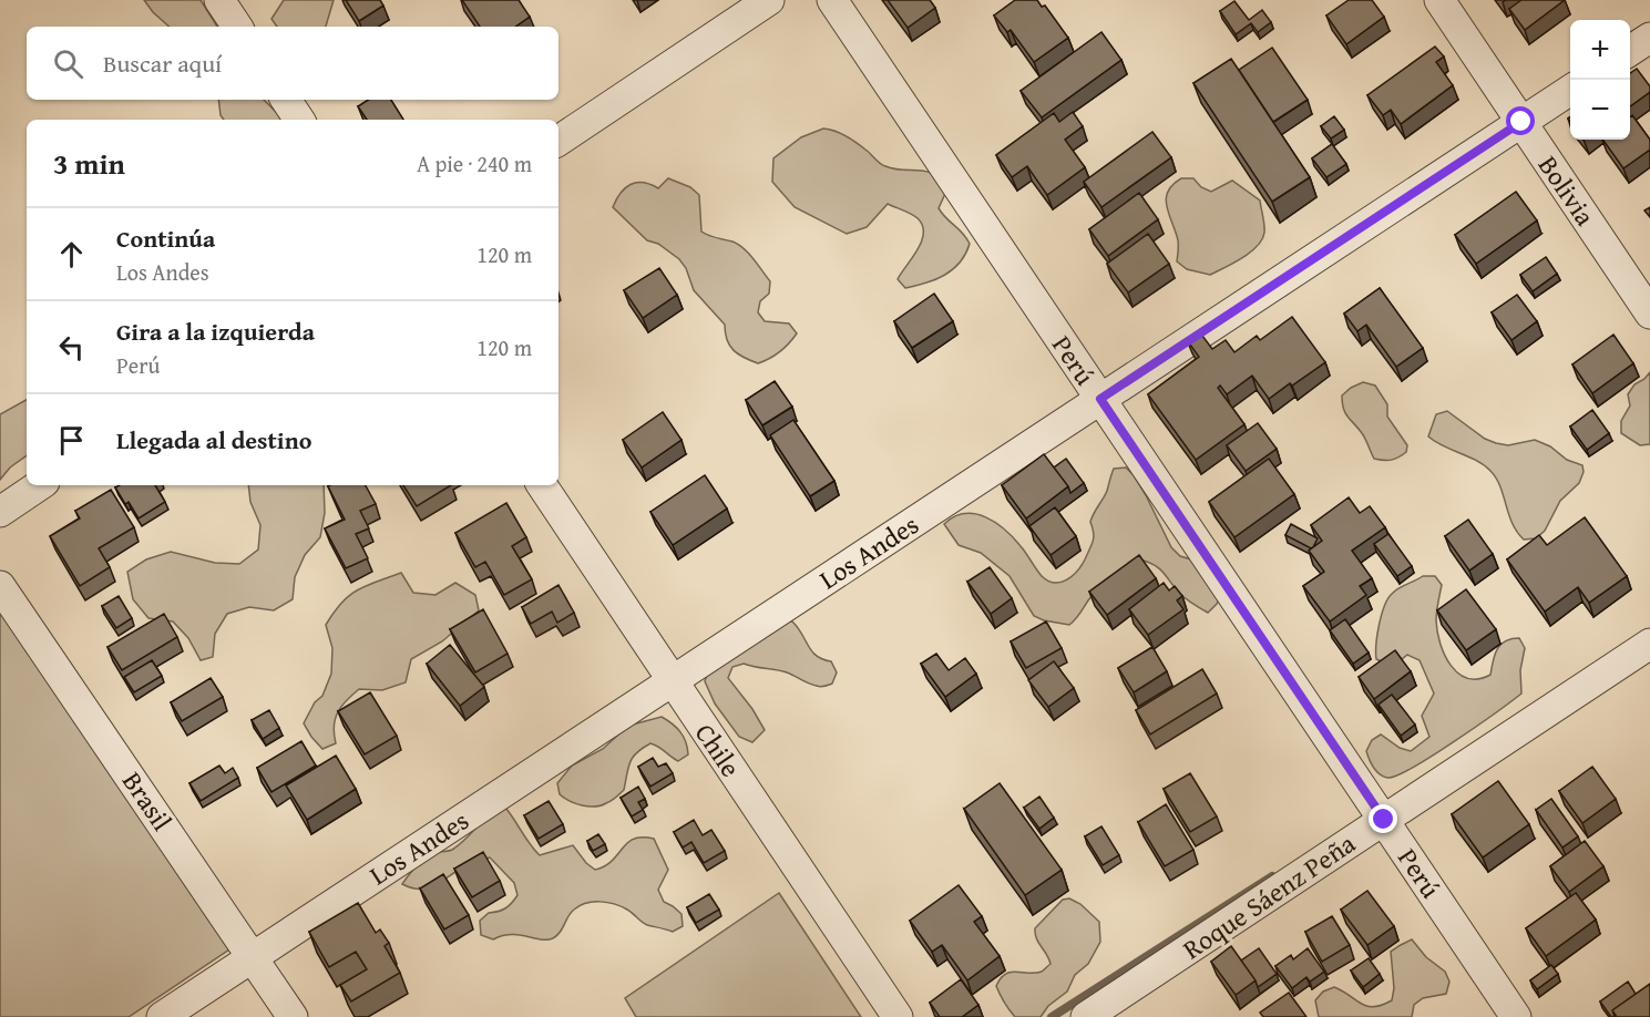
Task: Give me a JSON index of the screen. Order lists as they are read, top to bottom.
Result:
{
  "streets": {
    "street": [
      "Bolivia",
      "Perú",
      "Los Andes",
      "Chile",
      "Brasil",
      "Roque Sáenz Peña"
    ]
  },
  "crossings": [
    ["Bolivia", "Los Andes"],
    ["Perú", "Los Andes"],
    ["Perú", "Roque Sáenz Peña"],
    ["Los Andes", "Chile"],
    ["Los Andes", "Brasil"]
  ],
  "page": {
    "map_buttons": ["+", "−"],
    "search": "Buscar aquí",
    "heading": ["3 min", "A pie · 240 m"],
    "list": [
      ["Continúa", "Los Andes", "120 m"],
      ["Gira a la izquierda", "Perú", "120 m"],
      "Llegada al destino"
    ]
  }
}
